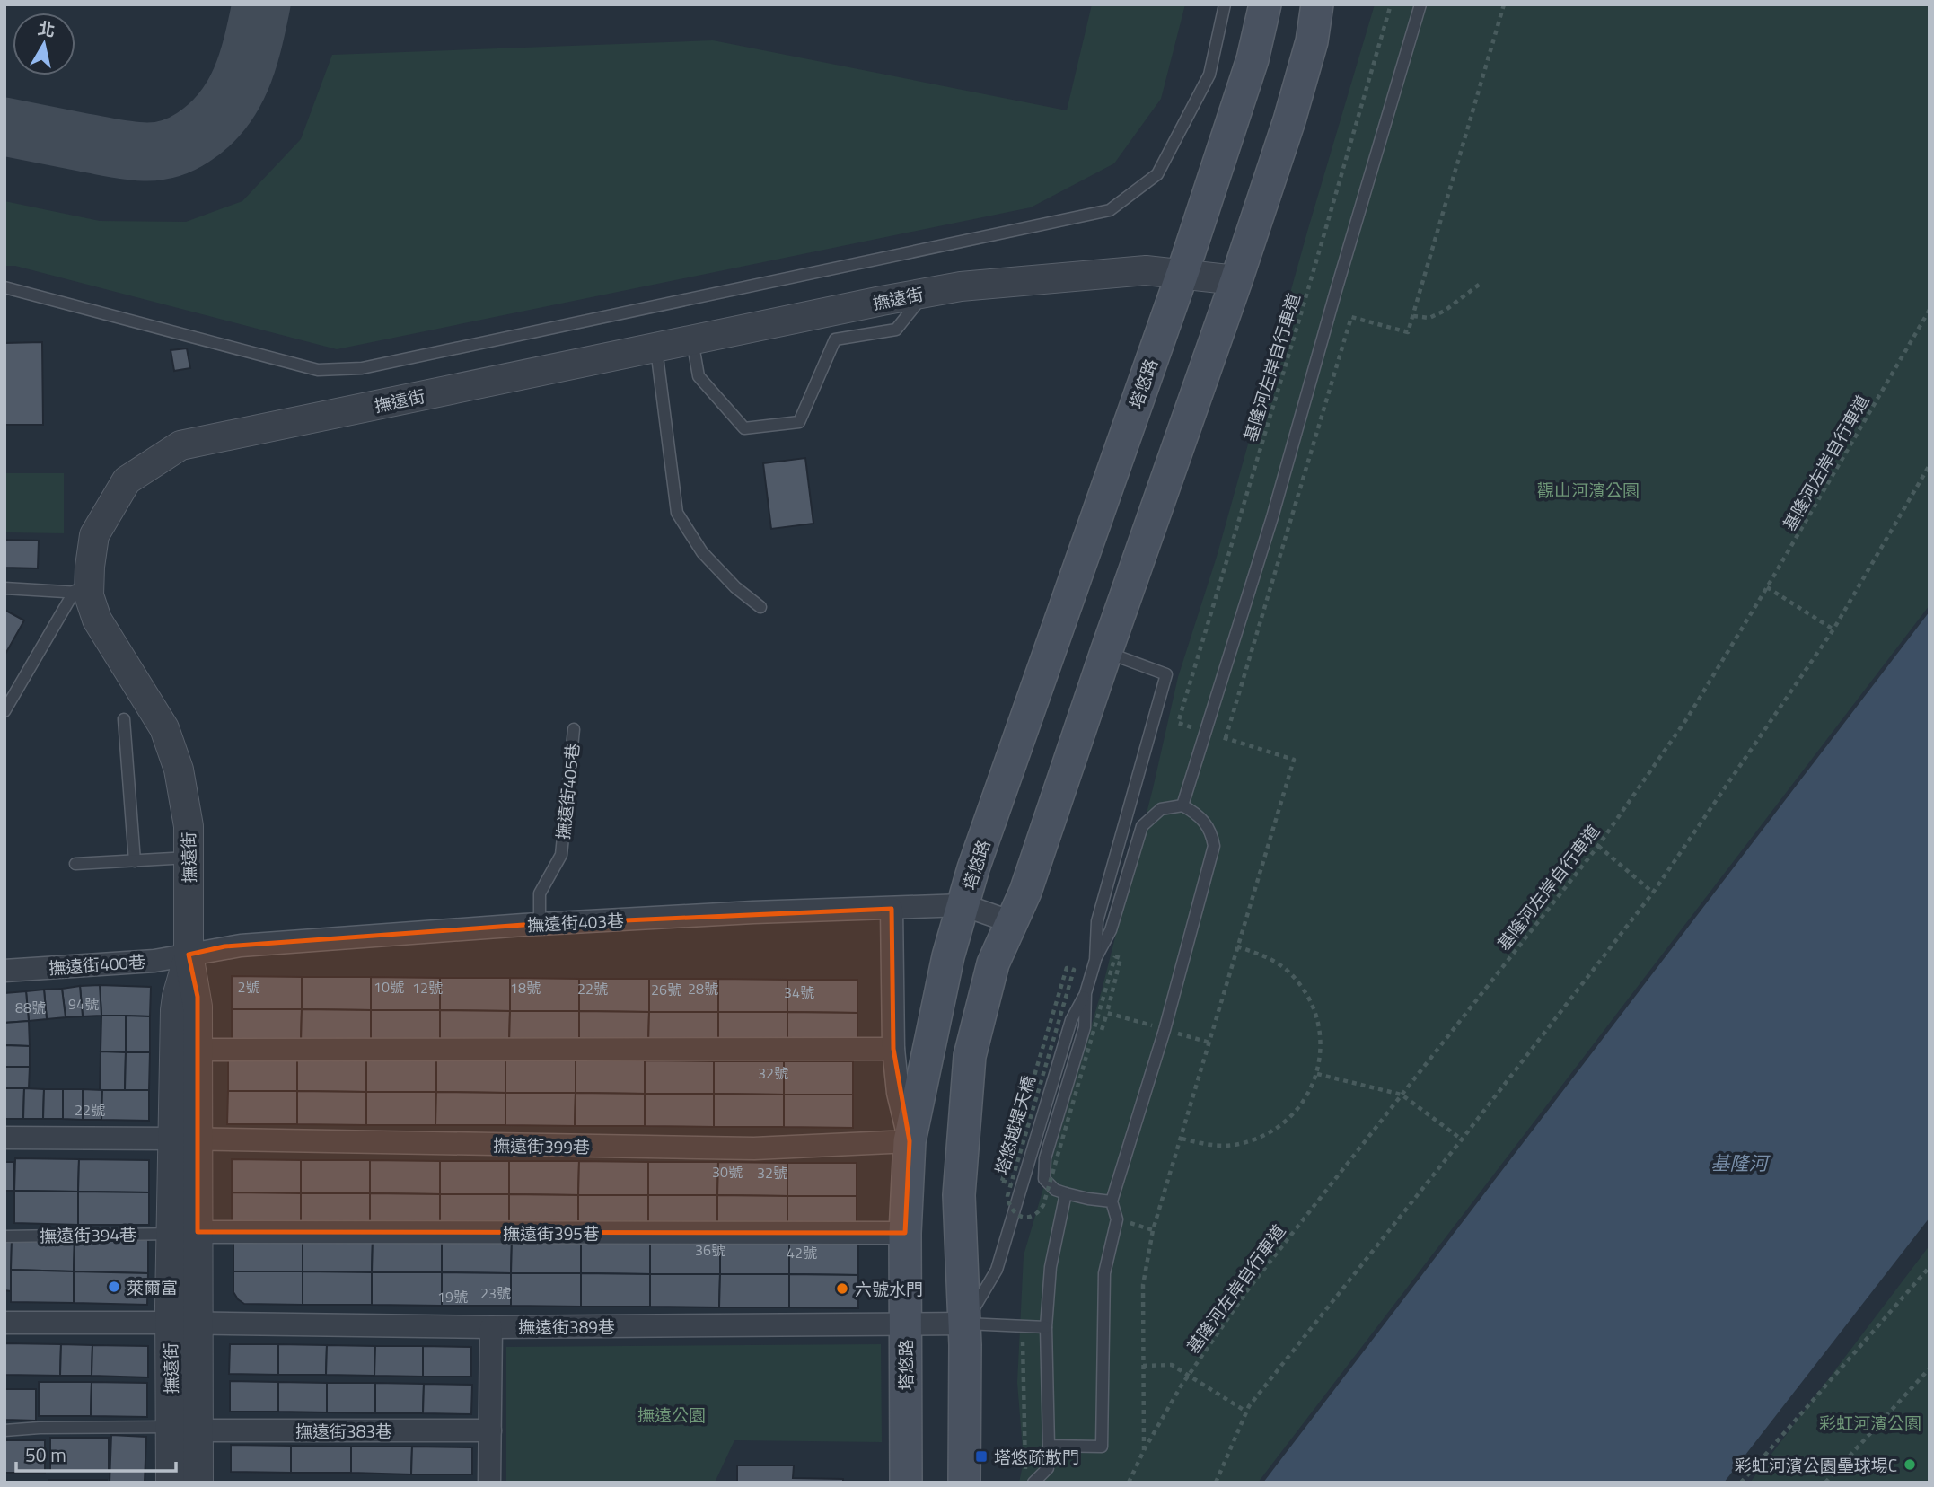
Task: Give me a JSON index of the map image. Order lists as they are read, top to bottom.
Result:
{
  "streets": {
    "main road": ["塔悠路"],
    "street": [
      "撫遠街",
      "撫遠街403巷",
      "撫遠街400巷",
      "撫遠街399巷",
      "撫遠街395巷",
      "撫遠街389巷",
      "撫遠街383巷"
    ],
    "lane": ["撫遠街405巷", "撫遠街394巷"],
    "path": ["基隆河左岸自行車道", "塔悠越堤天橋"]
  },
  "crossings": [
    ["撫遠街", "塔悠路"],
    ["撫遠街", "撫遠街403巷"],
    ["撫遠街", "撫遠街400巷"],
    ["撫遠街", "撫遠街399巷"],
    ["撫遠街", "撫遠街395巷"],
    ["撫遠街", "撫遠街394巷"],
    ["撫遠街", "撫遠街389巷"],
    ["撫遠街", "撫遠街383巷"],
    ["塔悠路", "撫遠街403巷"],
    ["塔悠路", "撫遠街399巷"],
    ["塔悠路", "撫遠街395巷"],
    ["塔悠路", "撫遠街389巷"],
    ["撫遠街405巷", "撫遠街403巷"],
    ["撫遠街403巷", "撫遠街400巷"],
    ["撫遠街395巷", "撫遠街394巷"]
  ],
  "water": ["基隆河"],
  "parks": ["觀山河濱公園", "撫遠公園", "彩虹河濱公園"],
  "places": {
    "other": ["萊爾富", "六號水門", "彩虹河濱公園壘球場C"],
    "transit": ["塔悠疏散門"]
  },
  "house_numbers": [
    "2號",
    "10號",
    "12號",
    "18號",
    "22號",
    "28號",
    "26號",
    "34號",
    "94號",
    "88號",
    "32號",
    "22號",
    "30號",
    "32號",
    "36號",
    "42號",
    "23號",
    "19號"
  ],
  "scale_bar": "50 m",
  "north": "top"
}
